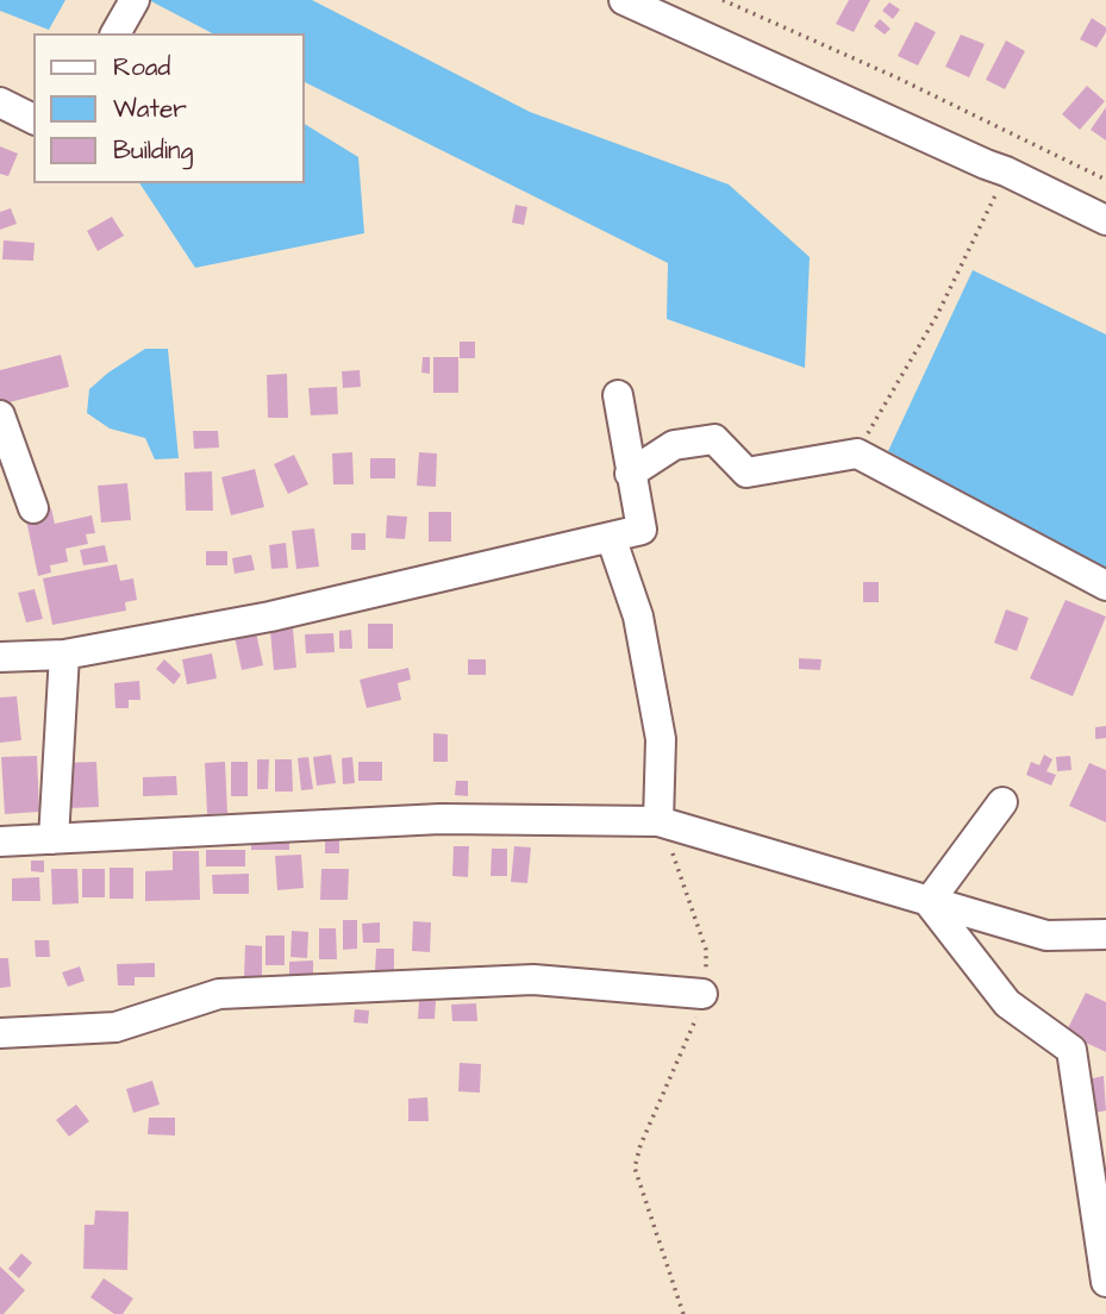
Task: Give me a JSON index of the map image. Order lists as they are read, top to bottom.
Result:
{
  "legend": ["Road", "Water", "Building"]
}
